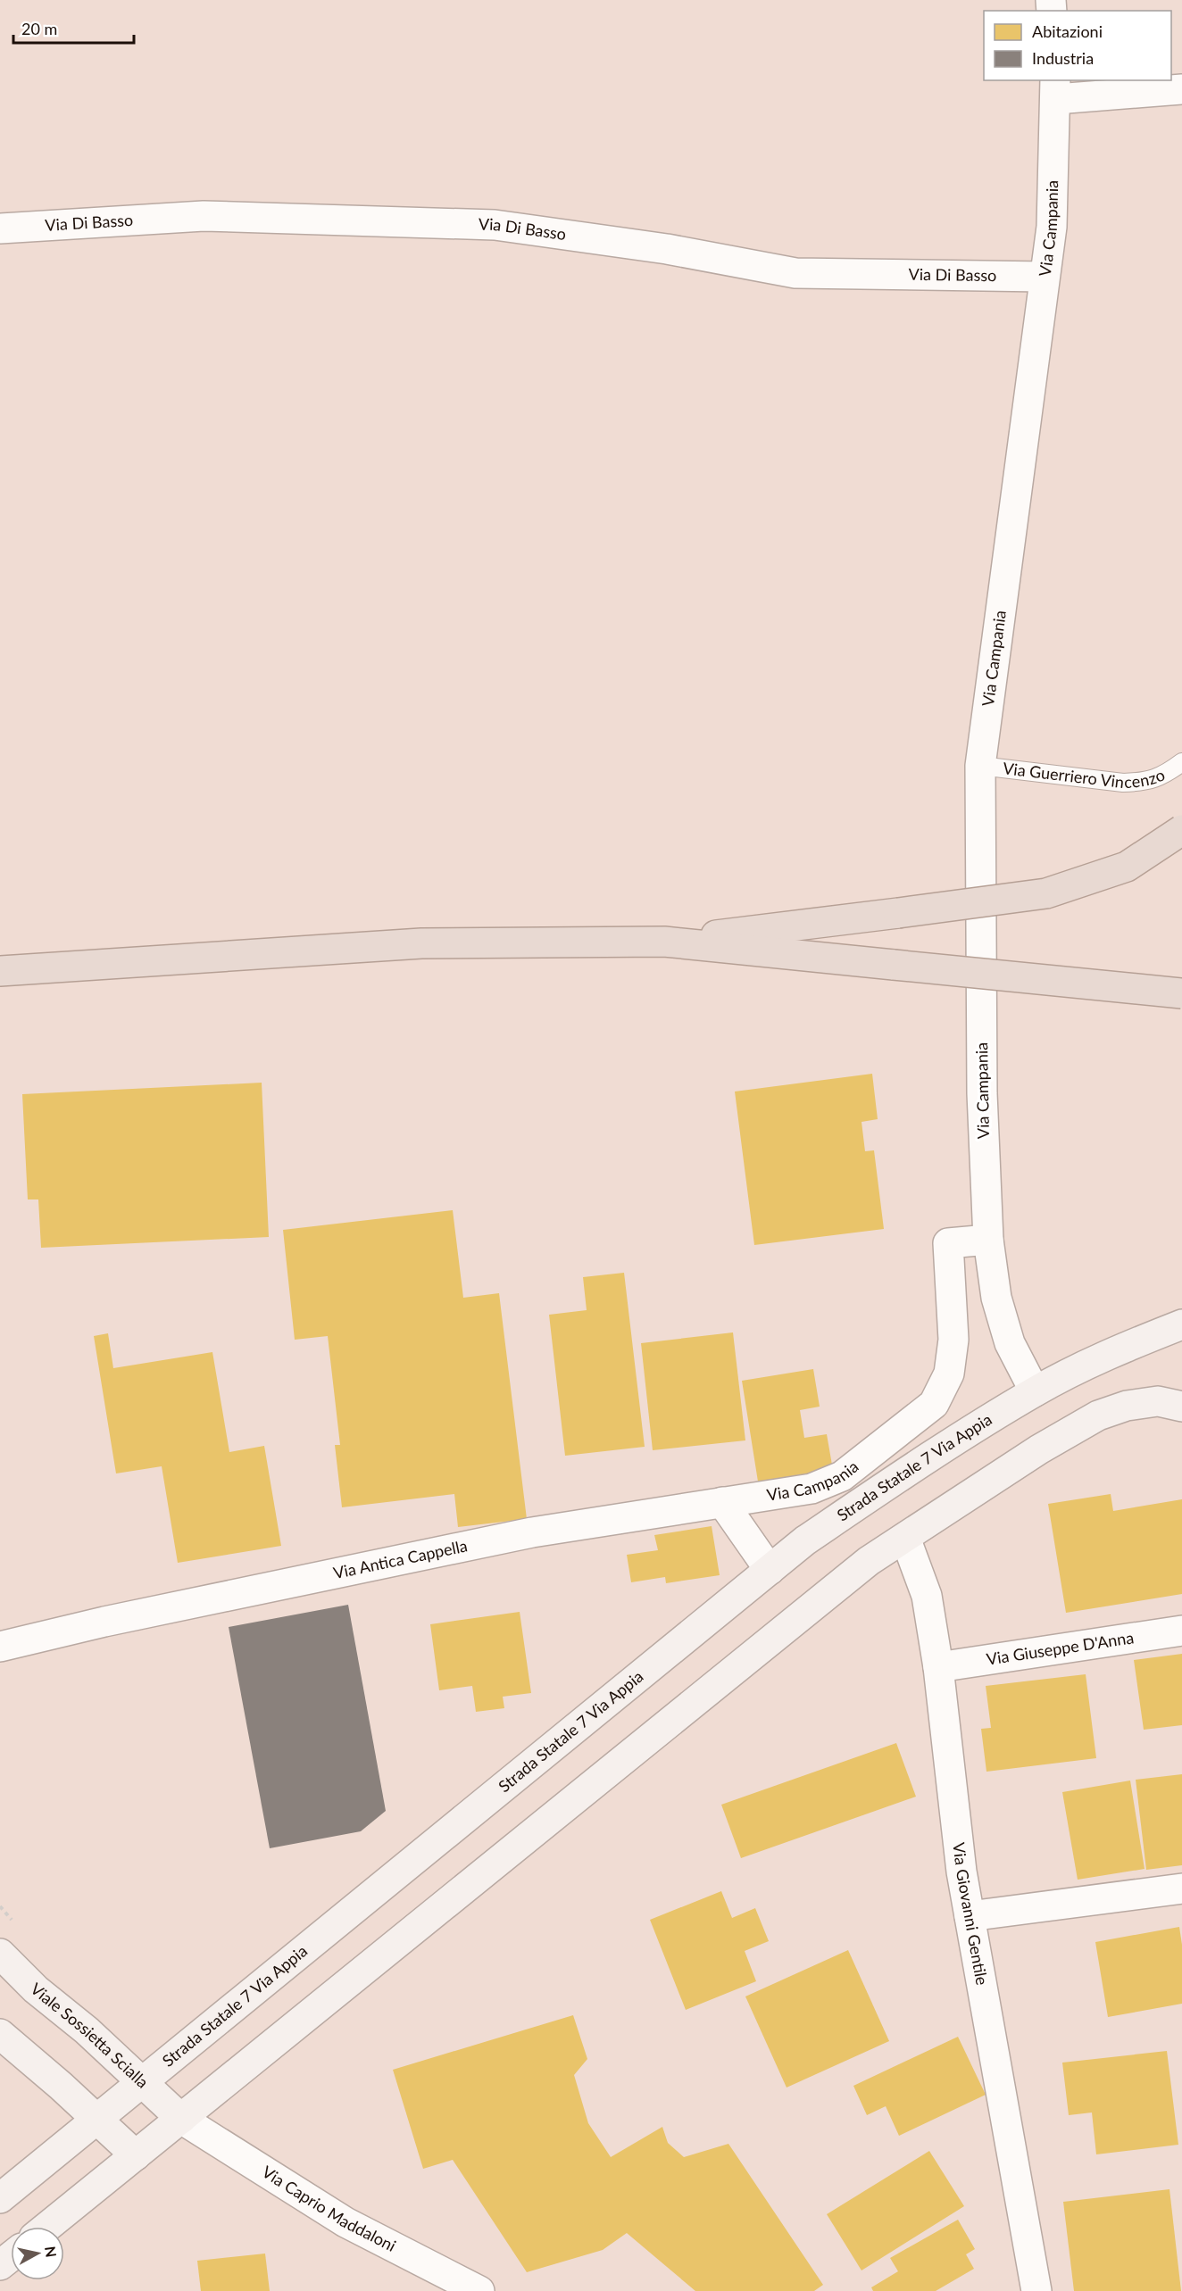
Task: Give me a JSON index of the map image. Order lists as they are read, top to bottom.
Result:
{
  "streets": {
    "main road": ["Strada Statale 7 Via Appia", "Viale Sossietta Scialla"],
    "street": [
      "Via Di Basso",
      "Via Campania",
      "Via Antica Cappella",
      "Via Giuseppe D'Anna",
      "Via Giovanni Gentile",
      "Via Caprio Maddaloni"
    ],
    "lane": ["Via Guerriero Vincenzo"]
  },
  "crossings": [
    ["Via Di Basso", "Via Campania"],
    ["Via Campania", "Via Guerriero Vincenzo"],
    ["Via Campania", "Strada Statale 7 Via Appia"],
    ["Via Campania", "Via Antica Cappella"],
    ["Strada Statale 7 Via Appia", "Viale Sossietta Scialla"],
    ["Via Giuseppe D'Anna", "Via Giovanni Gentile"],
    ["Viale Sossietta Scialla", "Via Caprio Maddaloni"]
  ],
  "legend": ["Abitazioni", "Industria"],
  "scale_bar": "20 m",
  "north": "right"
}
